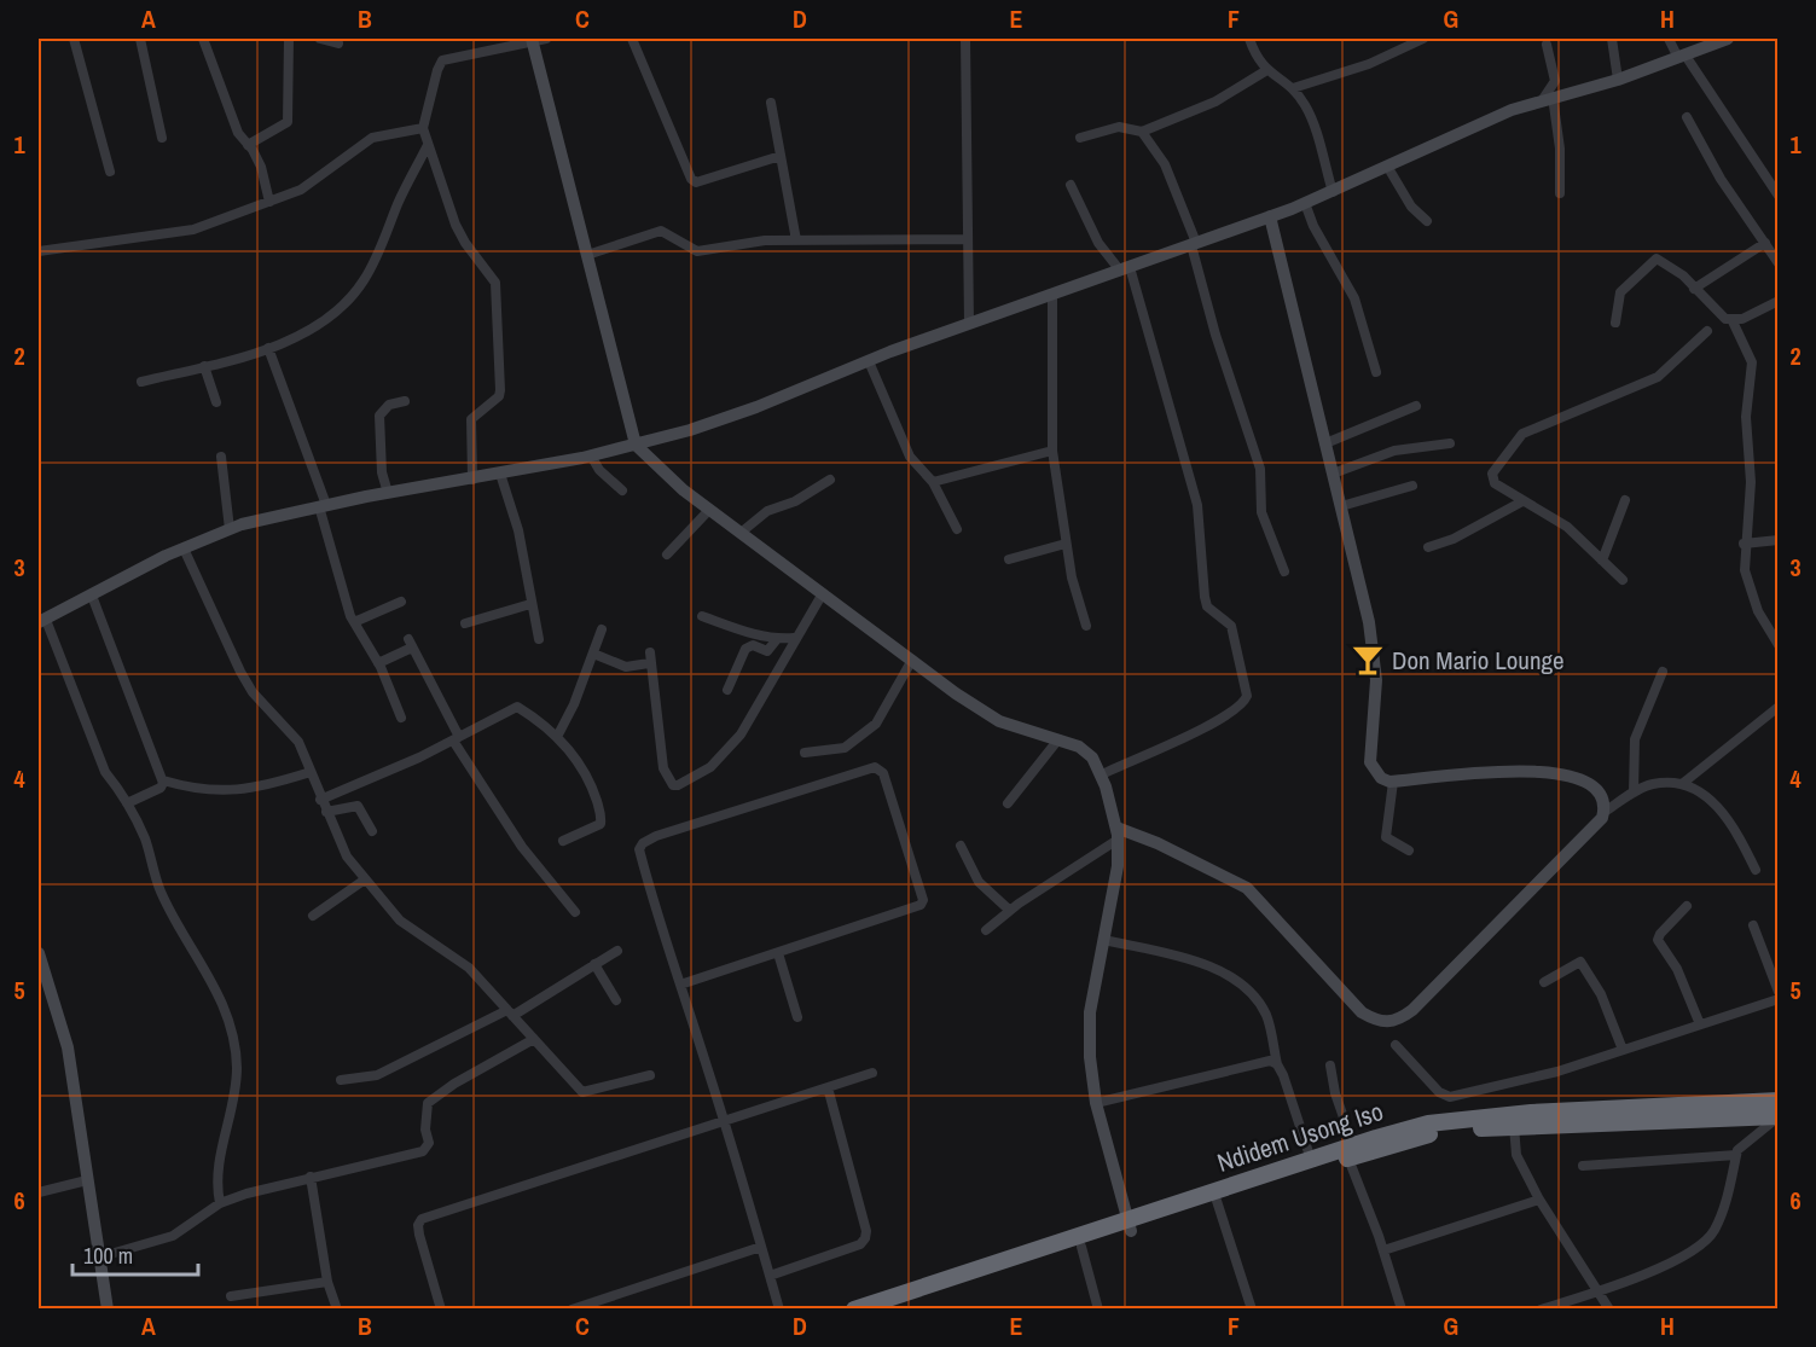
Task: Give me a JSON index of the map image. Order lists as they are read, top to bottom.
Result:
{
  "streets": {
    "highway": ["Ndidem Usong Iso"]
  },
  "places": {
    "bar": ["Don Mario Lounge"]
  },
  "scale_bar": "100 m",
  "grid": {
    "columns": [
      "A",
      "B",
      "C",
      "D",
      "E",
      "F",
      "G",
      "H"
    ],
    "rows": [
      "1",
      "2",
      "3",
      "4",
      "5",
      "6"
    ]
  }
}
